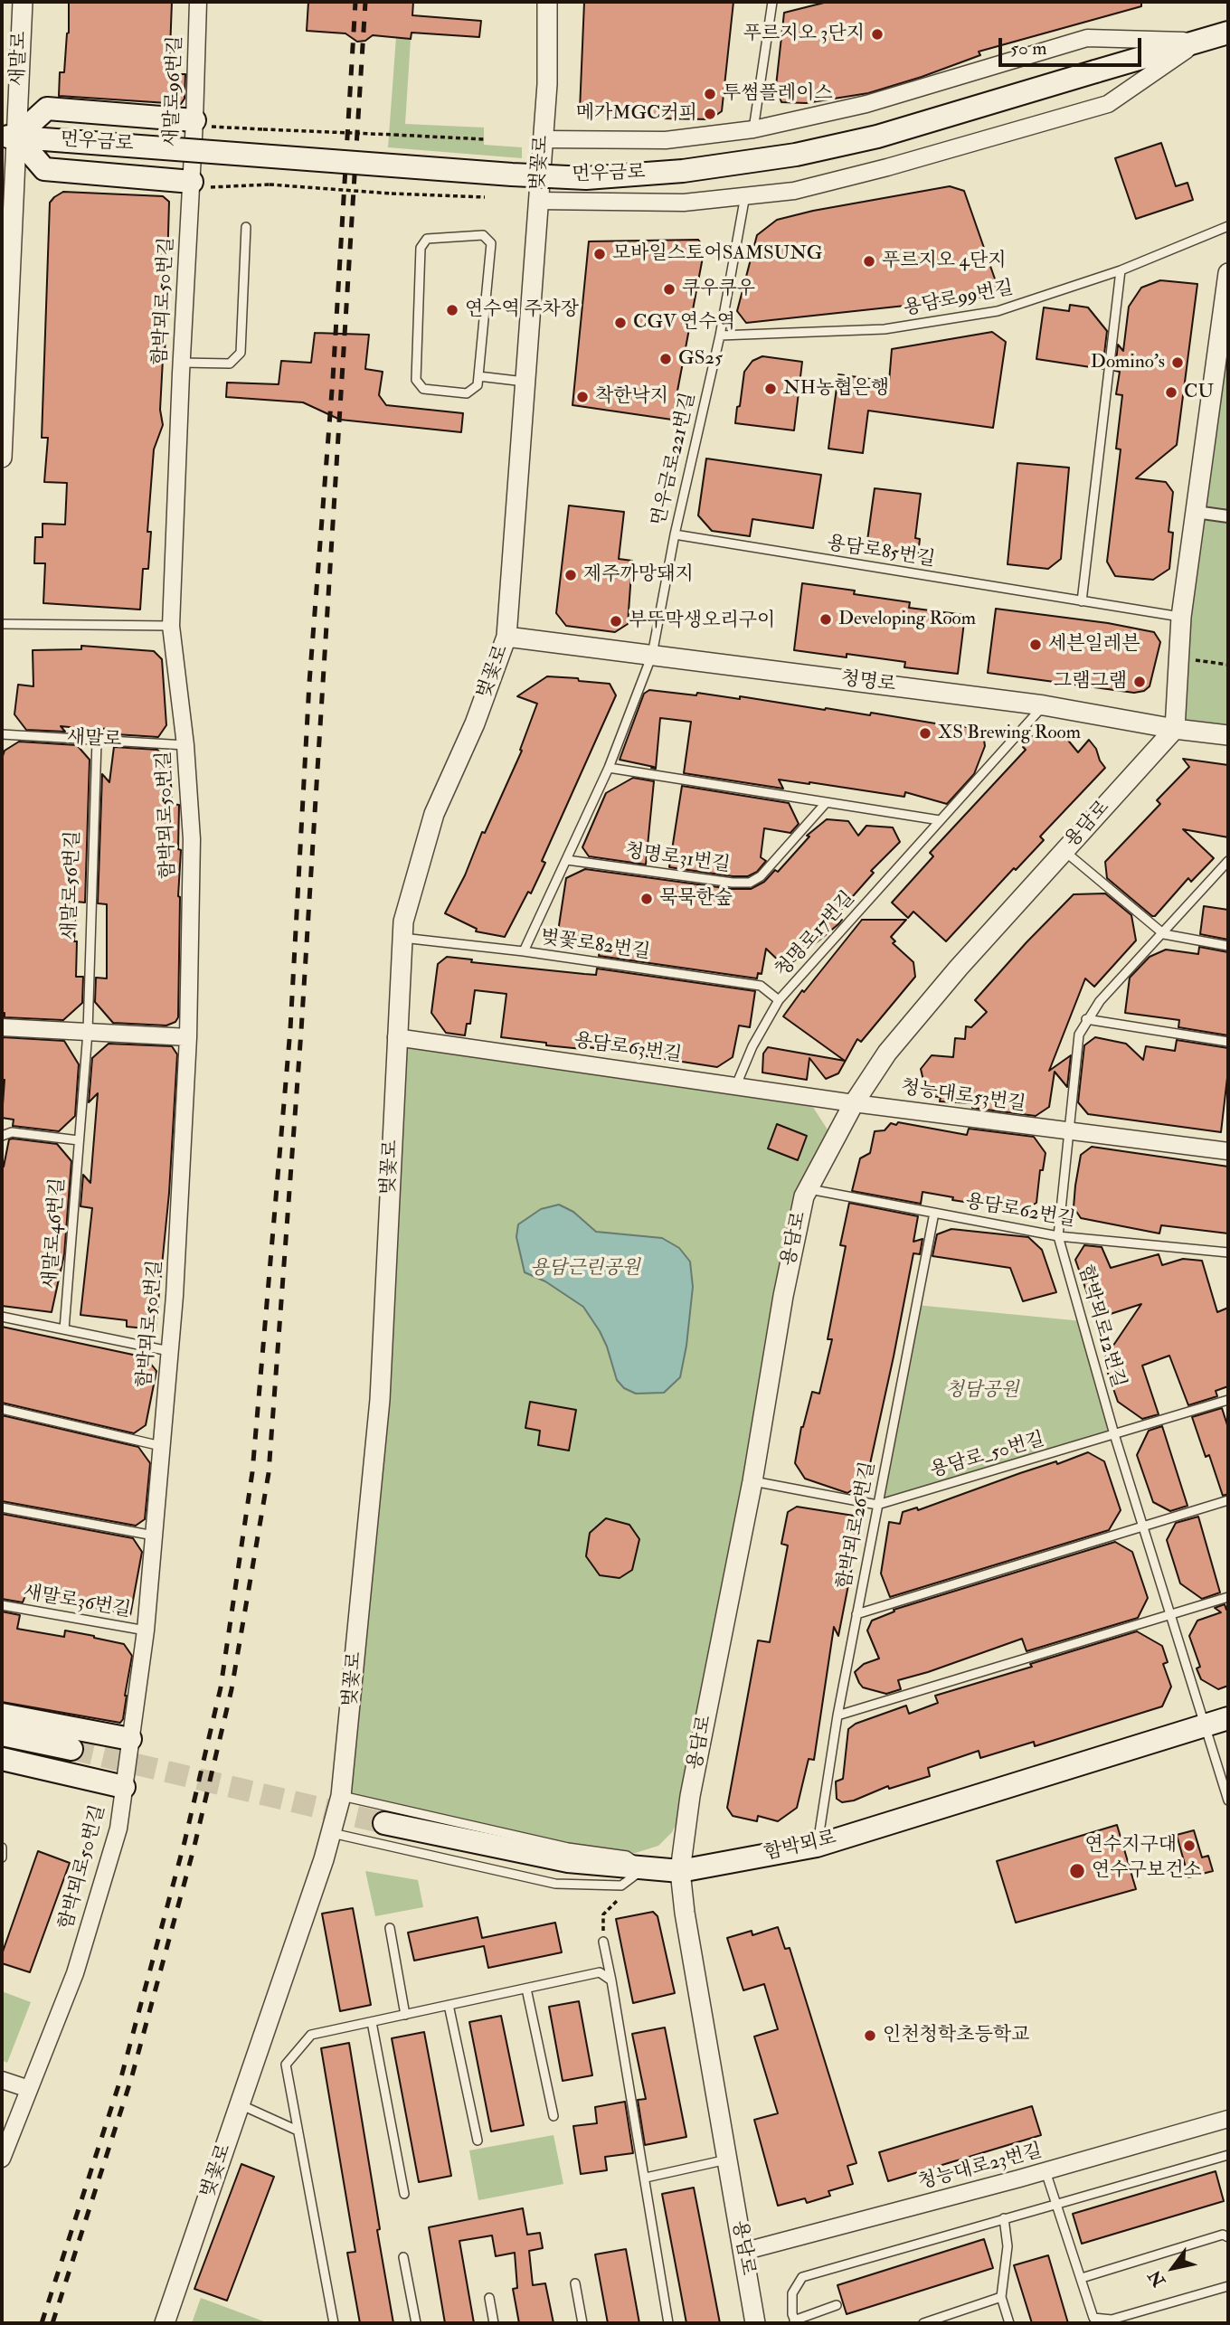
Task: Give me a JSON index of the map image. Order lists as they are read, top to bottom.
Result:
{
  "streets": {
    "main road": ["먼우금로", "함박뫼로"],
    "street": [
      "새말로",
      "새말로96번길",
      "벚꽃로",
      "함박뫼로50번길",
      "청명로",
      "용담로",
      "용담로63번길",
      "청능대로53번길",
      "청능대로23번길"
    ],
    "lane": [
      "용담로99번길",
      "먼우금로221번길",
      "용담로85번길",
      "청명로31번길",
      "새말로56번길",
      "청명로17번길",
      "벚꽃로82번길",
      "용담로62번길",
      "새말로46번길",
      "함박뫼로12번길",
      "용담로_50번길",
      "함박뫼로26번길",
      "새말로36번길"
    ]
  },
  "crossings": [
    ["새말로", "먼우금로"],
    ["새말로", "함박뫼로50번길"],
    ["새말로", "새말로56번길"],
    ["새말로96번길", "함박뫼로50번길"],
    ["먼우금로", "벚꽃로"],
    ["먼우금로", "먼우금로221번길"],
    ["벚꽃로", "청명로"],
    ["벚꽃로", "벚꽃로82번길"],
    ["벚꽃로", "용담로63번길"],
    ["용담로99번길", "먼우금로221번길"],
    ["함박뫼로50번길", "새말로36번길"],
    ["먼우금로221번길", "용담로85번길"],
    ["먼우금로221번길", "청명로"],
    ["청명로", "용담로"],
    ["청명로", "청명로17번길"],
    ["용담로", "용담로63번길"],
    ["용담로", "청능대로53번길"],
    ["용담로", "용담로62번길"],
    ["용담로", "용담로_50번길"],
    ["용담로", "함박뫼로"],
    ["용담로", "청능대로23번길"],
    ["새말로56번길", "새말로46번길"],
    ["청명로17번길", "벚꽃로82번길"],
    ["청명로17번길", "용담로63번길"],
    ["용담로63번길", "청능대로53번길"],
    ["청능대로53번길", "함박뫼로12번길"],
    ["용담로62번길", "함박뫼로12번길"],
    ["용담로62번길", "함박뫼로26번길"],
    ["함박뫼로12번길", "용담로_50번길"],
    ["함박뫼로12번길", "함박뫼로"],
    ["용담로_50번길", "함박뫼로26번길"],
    ["함박뫼로26번길", "함박뫼로"]
  ],
  "parks": ["용담근린공원", "청담공원"],
  "places": [
    "푸르지오 3단지",
    "투썸플레이스",
    "메가MGC커피",
    "모바일스토어SAMSUNG",
    "푸르지오 4단지",
    "쿠우쿠우",
    "연수역 주차장",
    "CGV 연수역",
    "GS25",
    "Domino's",
    "NH농협은행",
    "CU",
    "착한낙지",
    "제주까망돼지",
    "Developing Room",
    "부뚜막생오리구이",
    "세븐일레븐",
    "그램그램",
    "XS Brewing Room",
    "묵묵한숲",
    "연수지구대",
    "연수구보건소",
    "인천청학초등학교"
  ],
  "scale_bar": "50 m",
  "north": "bottom left"
}
